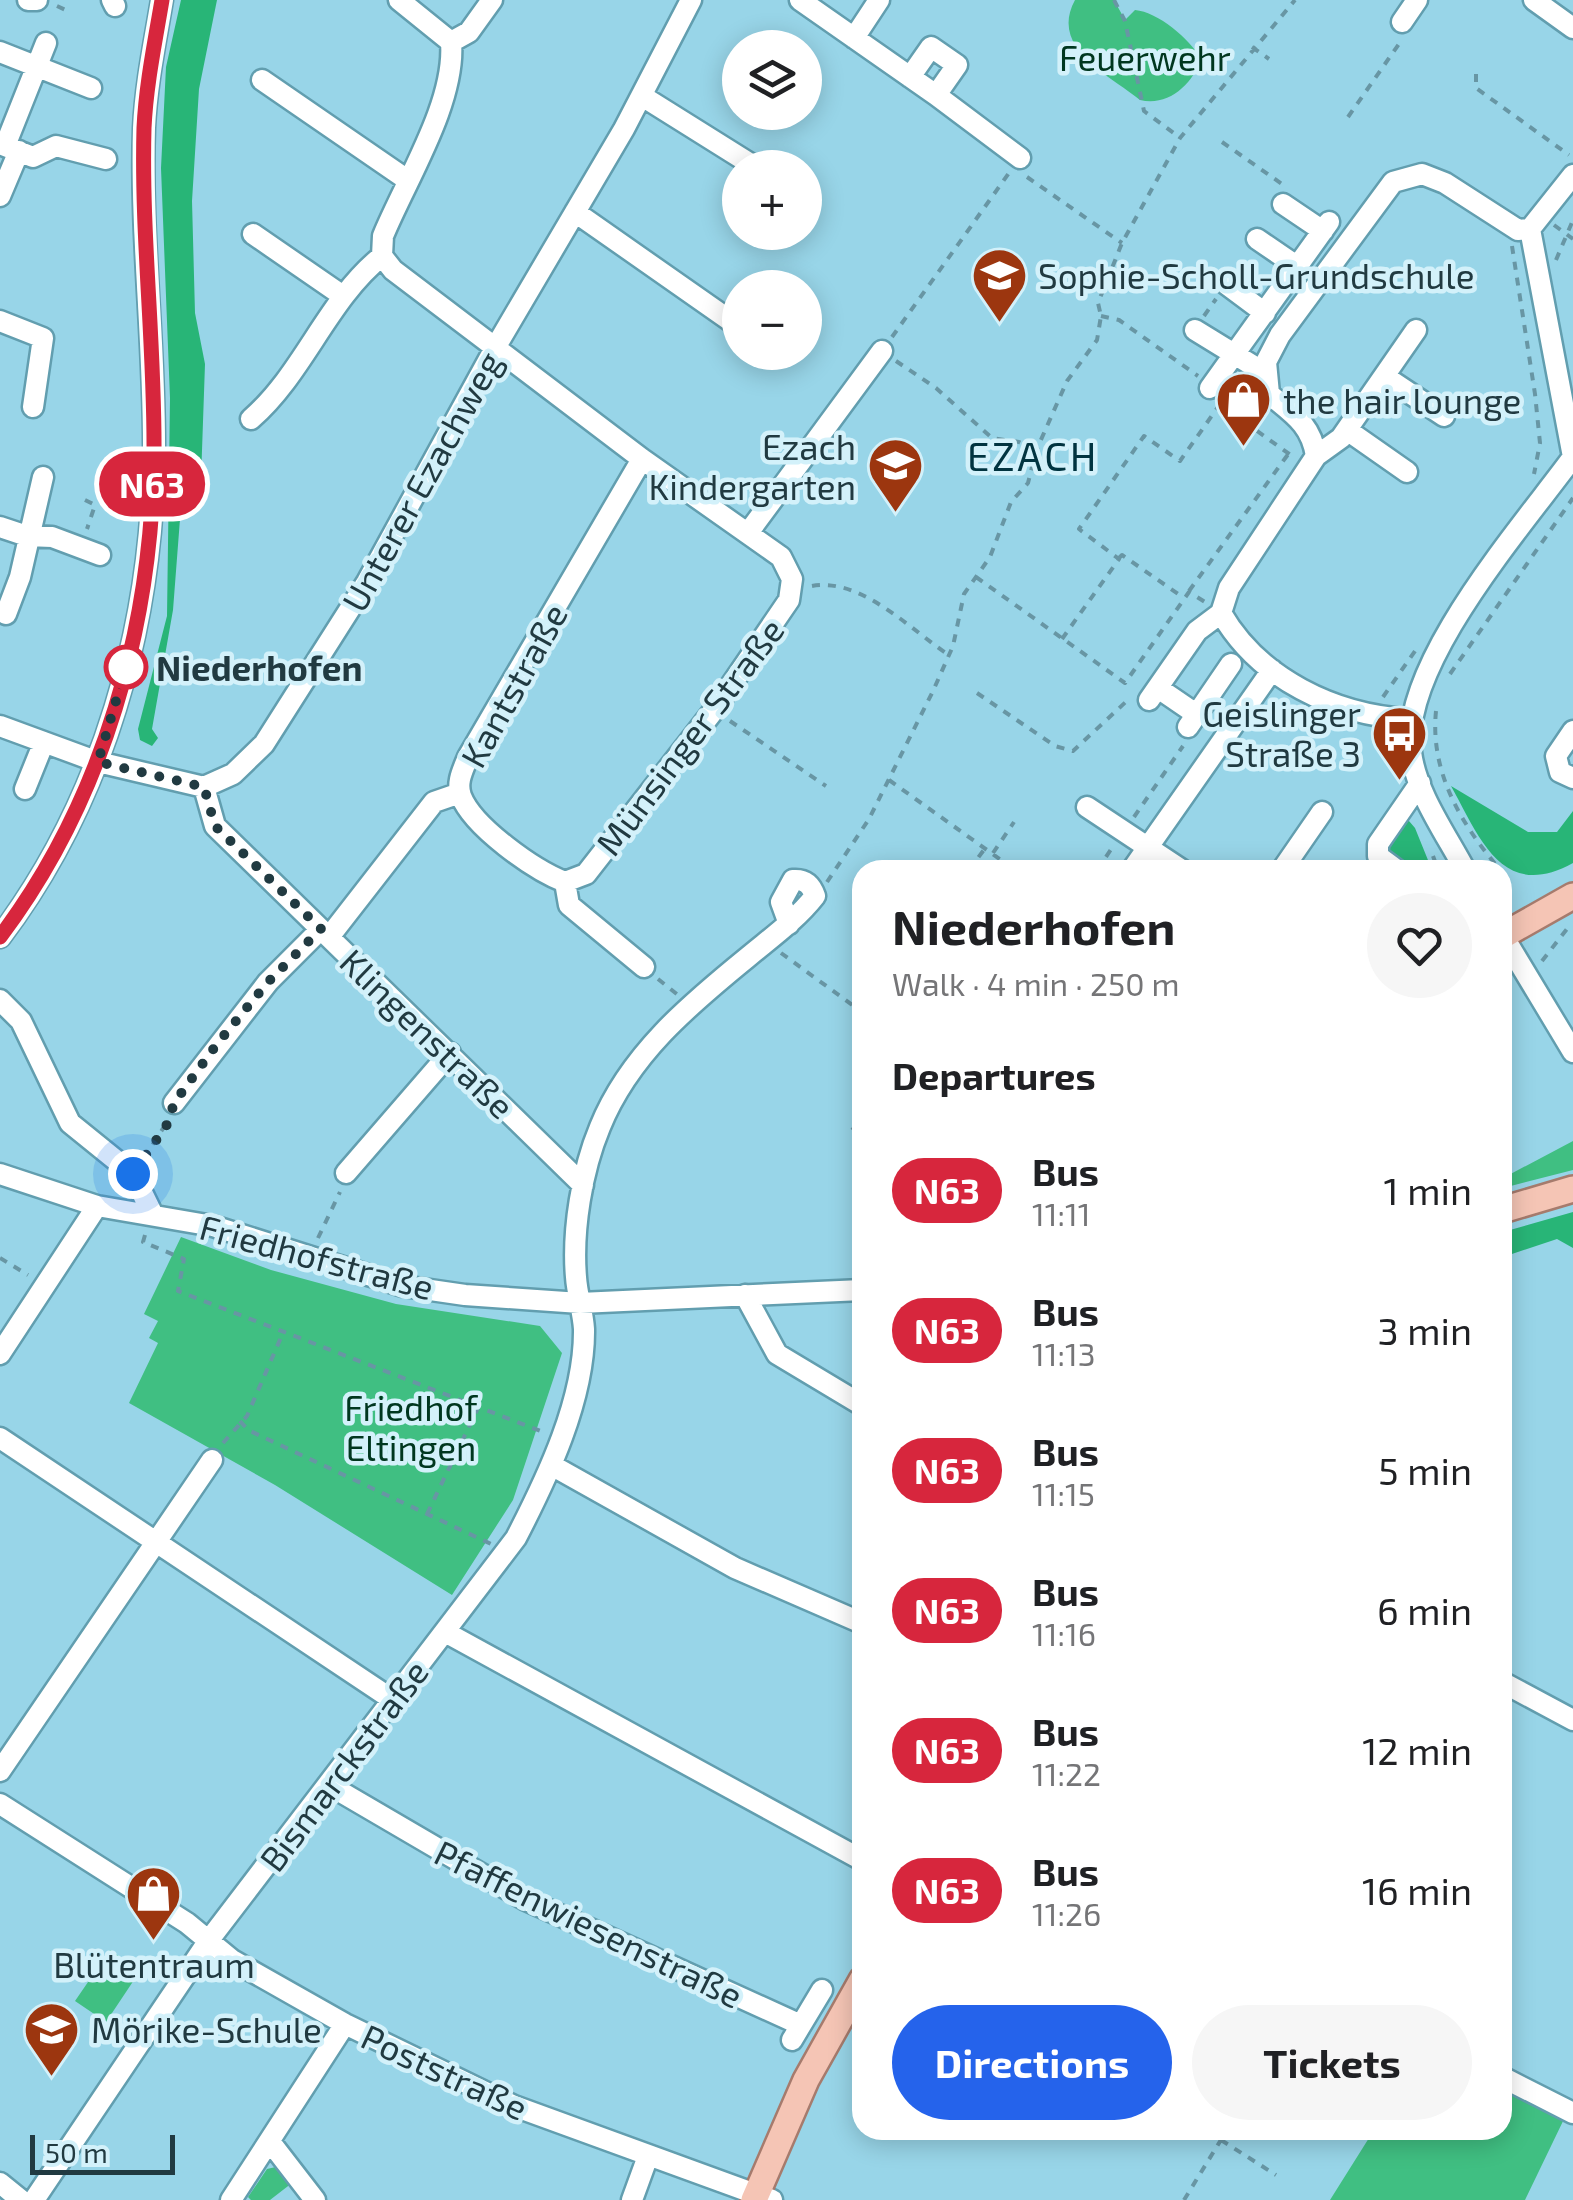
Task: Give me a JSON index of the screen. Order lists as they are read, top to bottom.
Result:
{
  "streets": {
    "street": [
      "Unterer Ezachweg",
      "Kantstraße",
      "Münsinger Straße",
      "Klingenstraße",
      "Friedhofstraße",
      "Bismarckstraße",
      "Pfaffenwiesenstraße",
      "Poststraße"
    ]
  },
  "crossings": [
    ["Unterer Ezachweg", "Klingenstraße"],
    ["Kantstraße", "Münsinger Straße"],
    ["Kantstraße", "Klingenstraße"],
    ["Klingenstraße", "Bismarckstraße"],
    ["Friedhofstraße", "Bismarckstraße"],
    ["Bismarckstraße", "Pfaffenwiesenstraße"],
    ["Bismarckstraße", "Poststraße"]
  ],
  "districts": ["EZACH"],
  "parks": ["Feuerwehr", "Friedhof Eltingen"],
  "places": {
    "school or university": ["Sophie-Scholl-Grundschule", "Ezach Kindergarten", "Mörike-Schule"],
    "shop": ["the hair lounge", "Blütentraum"],
    "other": ["Niederhofen"],
    "bus stop": ["Geislinger Straße 3"]
  },
  "lines": ["bus line N63"],
  "scale_bar": "50 m",
  "page": {
    "on_map": "N63",
    "map_buttons": ["+", "−"],
    "heading": [
      ["Niederhofen", "Walk · 4 min · 250 m"],
      "Departures"
    ],
    "list": [
      {
        "mark": "N63",
        "name": "Bus",
        "note": "11:11",
        "value": "1 min"
      },
      {
        "mark": "N63",
        "name": "Bus",
        "note": "11:13",
        "value": "3 min"
      },
      {
        "mark": "N63",
        "name": "Bus",
        "note": "11:15",
        "value": "5 min"
      },
      {
        "mark": "N63",
        "name": "Bus",
        "note": "11:16",
        "value": "6 min"
      },
      {
        "mark": "N63",
        "name": "Bus",
        "note": "11:22",
        "value": "12 min"
      },
      {
        "mark": "N63",
        "name": "Bus",
        "note": "11:26",
        "value": "16 min"
      }
    ],
    "buttons": ["Directions", "Tickets"],
    "scale": "50 m"
  }
}
